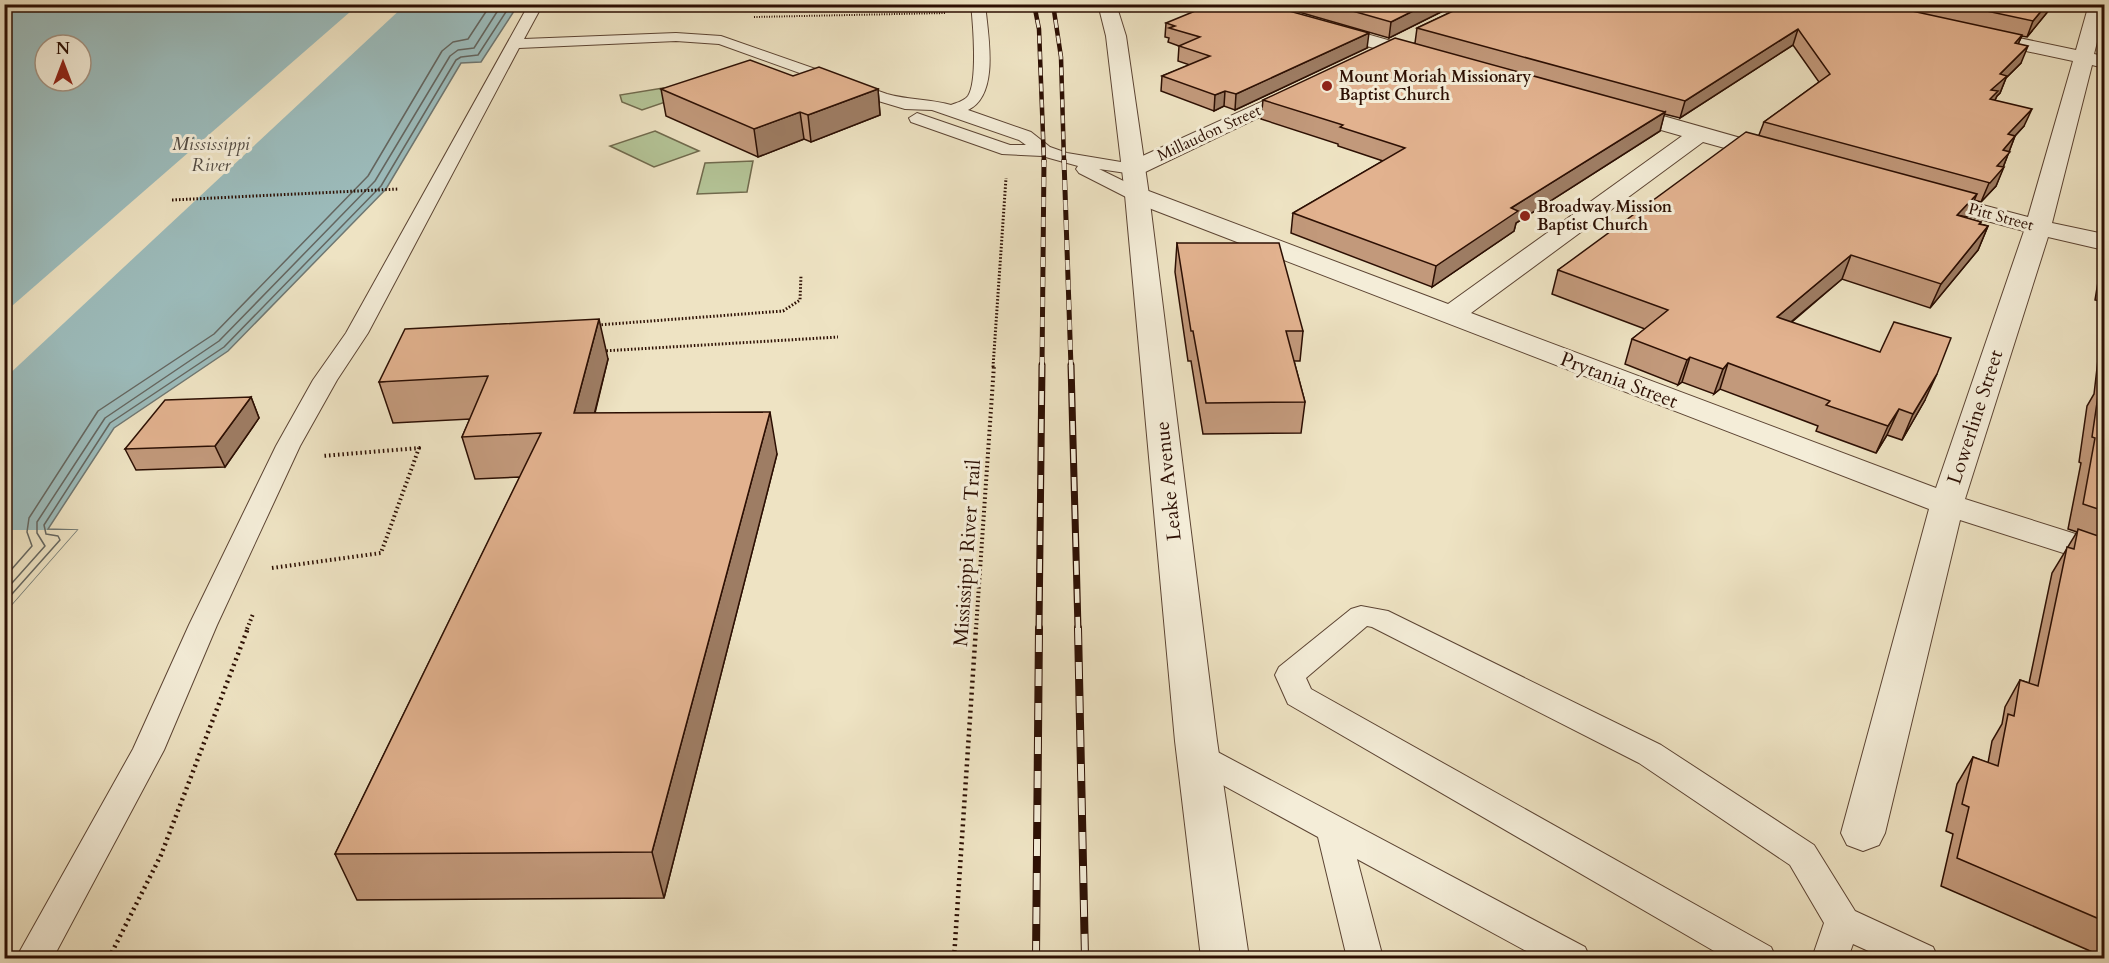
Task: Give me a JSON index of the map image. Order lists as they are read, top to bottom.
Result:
{
  "streets": {
    "street": [
      "Millaudon Street",
      "Pitt Street",
      "Prytania Street",
      "Lowerline Street",
      "Leake Avenue"
    ],
    "path": ["Mississippi River Trail"]
  },
  "crossings": [
    ["Millaudon Street", "Prytania Street"],
    ["Millaudon Street", "Leake Avenue"],
    ["Pitt Street", "Lowerline Street"],
    ["Prytania Street", "Lowerline Street"],
    ["Prytania Street", "Leake Avenue"]
  ],
  "water": ["Mississippi River"],
  "places": ["Mount Moriah Missionary Baptist Church", "Broadway Mission Baptist Church"],
  "north": "top"
}
